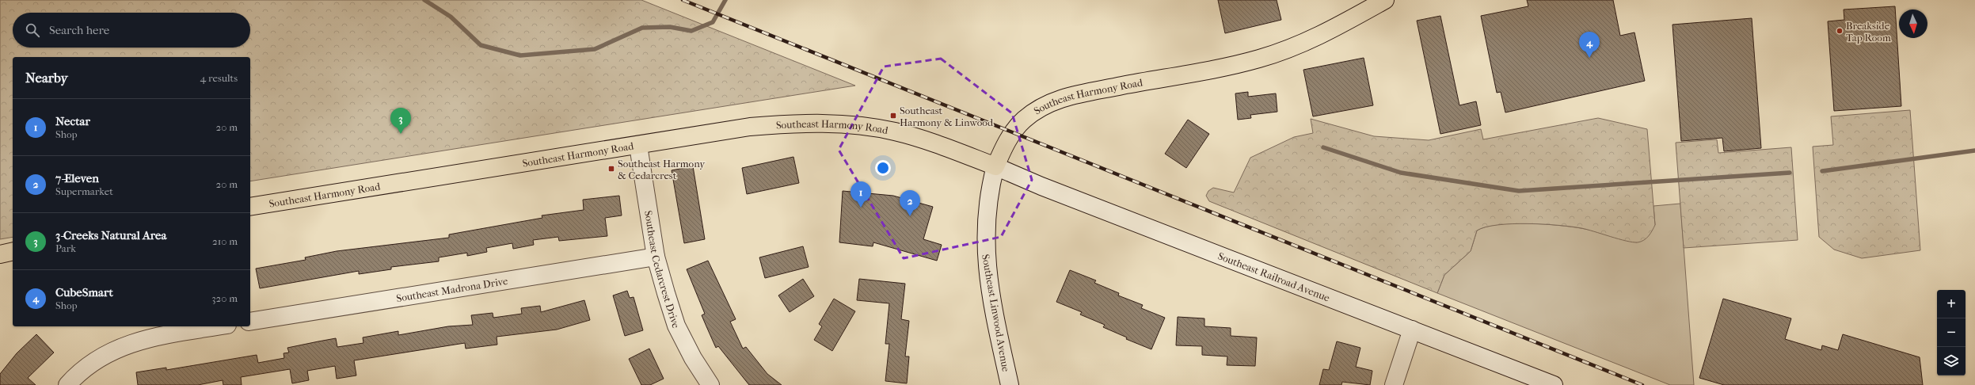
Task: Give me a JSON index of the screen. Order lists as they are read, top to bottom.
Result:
{
  "streets": {
    "main road": ["Southeast Harmony Road"],
    "street": [
      "Southeast Cedarcrest Drive",
      "Southeast Railroad Avenue",
      "Southeast Madrona Drive",
      "Southeast Linwood Avenue"
    ]
  },
  "crossings": [
    ["Southeast Harmony Road", "Southeast Cedarcrest Drive"],
    ["Southeast Harmony Road", "Southeast Railroad Avenue"],
    ["Southeast Harmony Road", "Southeast Linwood Avenue"],
    ["Southeast Cedarcrest Drive", "Southeast Madrona Drive"],
    ["Southeast Railroad Avenue", "Southeast Linwood Avenue"]
  ],
  "places": {
    "other": ["Breakside Tap Room"],
    "transit": ["Southeast Harmony & Linwood", "Southeast Harmony & Cedarcrest"]
  },
  "north": "bottom",
  "page": {
    "search": "Search here",
    "pins": [
      "4",
      "3",
      "1",
      "2"
    ],
    "heading": ["Nearby", "4 results"],
    "list": [
      {
        "mark": "1",
        "name": "Nectar",
        "note": "Shop",
        "value": "20 m"
      },
      {
        "mark": "2",
        "name": "7-Eleven",
        "note": "Supermarket",
        "value": "20 m"
      },
      {
        "mark": "3",
        "name": "3-Creeks Natural Area",
        "note": "Park",
        "value": "210 m"
      },
      {
        "mark": "4",
        "name": "CubeSmart",
        "note": "Shop",
        "value": "320 m"
      }
    ],
    "map_buttons": ["+", "−"]
  }
}
